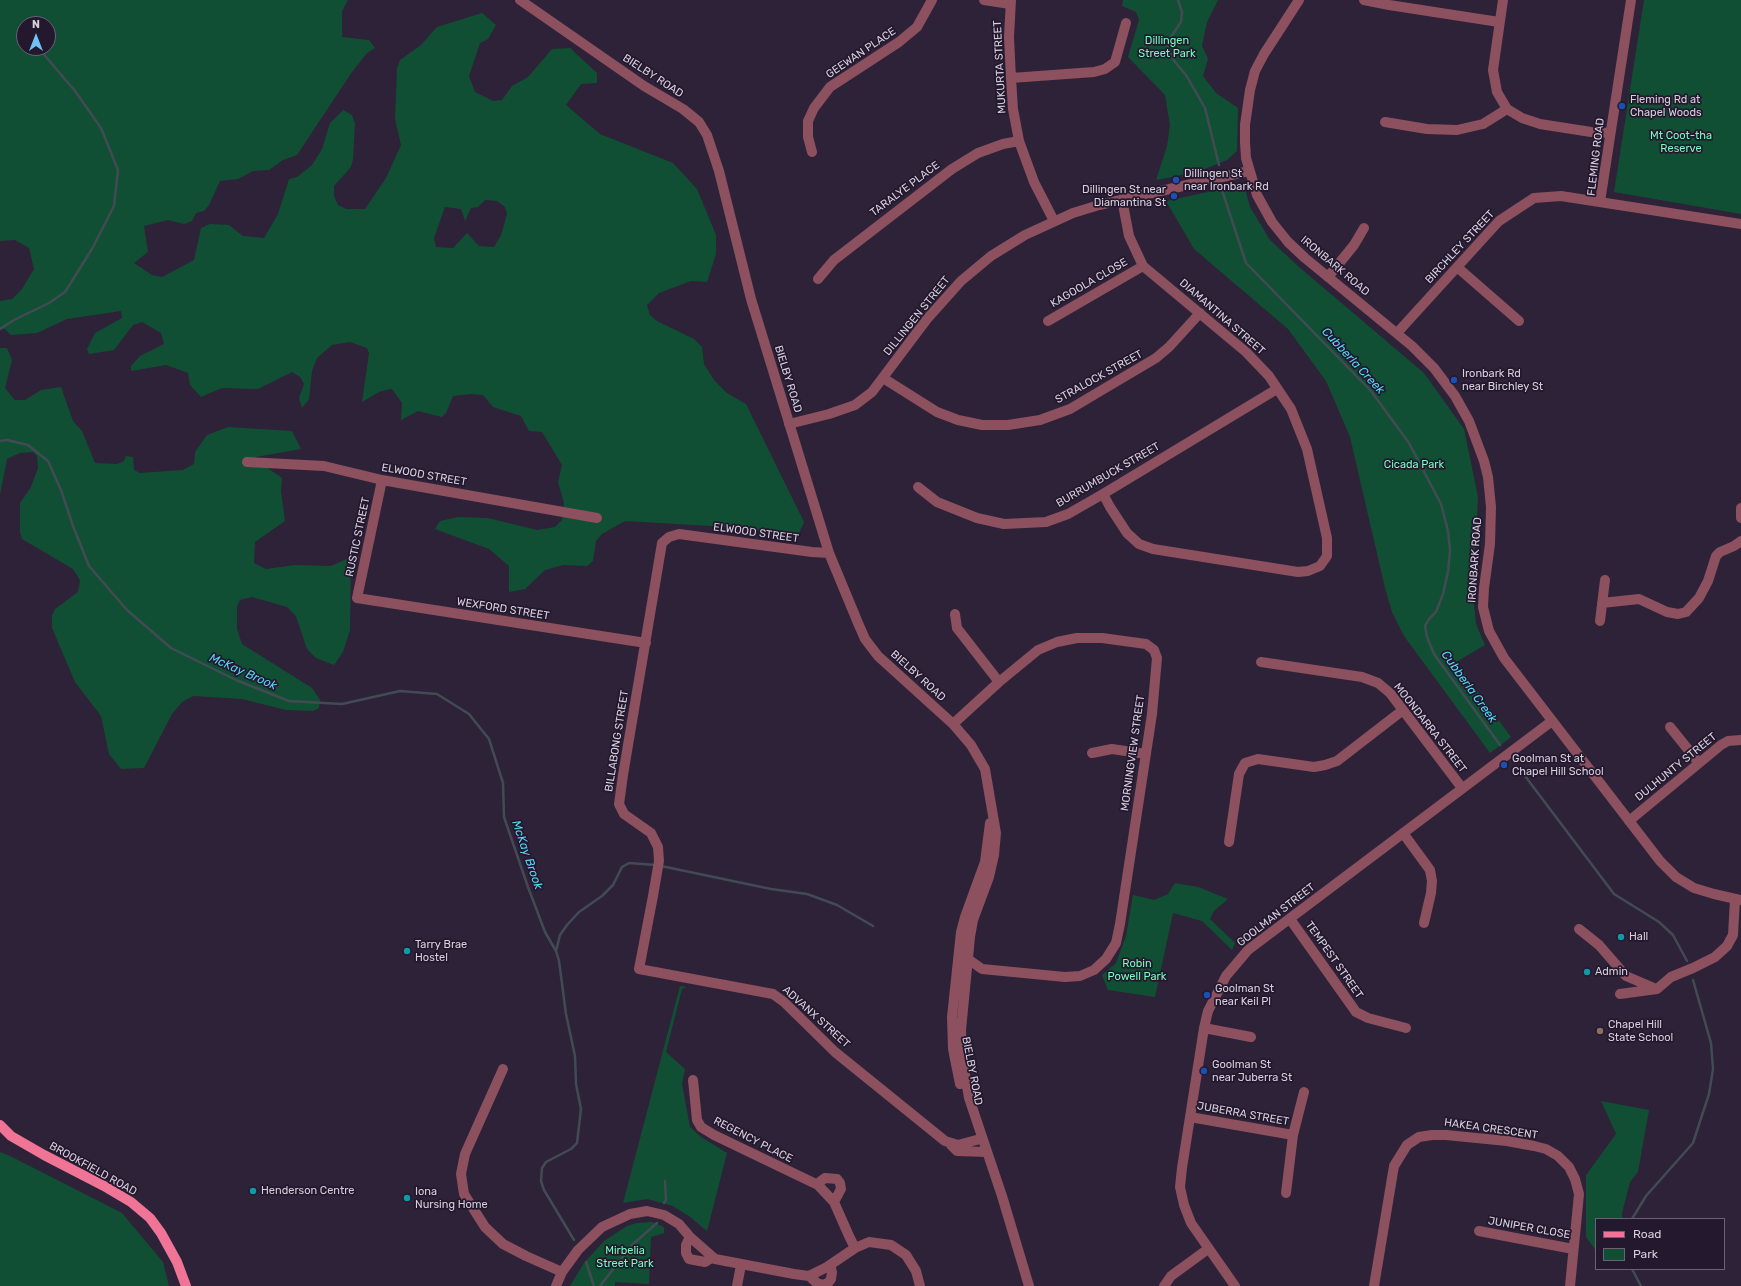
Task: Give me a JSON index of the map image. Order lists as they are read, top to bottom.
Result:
{
  "streets": {
    "main road": ["BROOKFIELD ROAD"],
    "street": [
      "GEEWAN PLACE",
      "MUKURTA STREET",
      "BIELBY ROAD",
      "FLEMING ROAD",
      "TARALYE PLACE",
      "BIRCHLEY STREET",
      "IRONBARK ROAD",
      "KAGOOLA CLOSE",
      "DILLINGEN STREET",
      "DIAMANTINA STREET",
      "STRALOCK STREET",
      "ELWOOD STREET",
      "BURRUMBUCK STREET",
      "RUSTIC STREET",
      "WEXFORD STREET",
      "MOONDARRA STREET",
      "BILLABONG STREET",
      "MORNINGVIEW STREET",
      "DULHUNTY STREET",
      "GOOLMAN STREET",
      "TEMPEST STREET",
      "ADVANX STREET",
      "JUBERRA STREET",
      "HAKEA CRESCENT",
      "REGENCY PLACE",
      "JUNIPER CLOSE"
    ]
  },
  "crossings": [
    ["MUKURTA STREET", "TARALYE PLACE"],
    ["MUKURTA STREET", "DILLINGEN STREET"],
    ["BIELBY ROAD", "DILLINGEN STREET"],
    ["BIELBY ROAD", "ELWOOD STREET"],
    ["BIELBY ROAD", "MORNINGVIEW STREET"],
    ["BIELBY ROAD", "ADVANX STREET"],
    ["FLEMING ROAD", "BIRCHLEY STREET"],
    ["BIRCHLEY STREET", "IRONBARK ROAD"],
    ["IRONBARK ROAD", "DILLINGEN STREET"],
    ["IRONBARK ROAD", "DULHUNTY STREET"],
    ["IRONBARK ROAD", "GOOLMAN STREET"],
    ["KAGOOLA CLOSE", "DIAMANTINA STREET"],
    ["DILLINGEN STREET", "DIAMANTINA STREET"],
    ["DILLINGEN STREET", "STRALOCK STREET"],
    ["DIAMANTINA STREET", "STRALOCK STREET"],
    ["DIAMANTINA STREET", "BURRUMBUCK STREET"],
    ["ELWOOD STREET", "RUSTIC STREET"],
    ["ELWOOD STREET", "BILLABONG STREET"],
    ["RUSTIC STREET", "WEXFORD STREET"],
    ["WEXFORD STREET", "BILLABONG STREET"],
    ["MOONDARRA STREET", "GOOLMAN STREET"],
    ["BILLABONG STREET", "ADVANX STREET"],
    ["GOOLMAN STREET", "TEMPEST STREET"],
    ["GOOLMAN STREET", "JUBERRA STREET"],
    ["HAKEA CRESCENT", "JUNIPER CLOSE"]
  ],
  "water": ["Cubberla Creek", "McKay Brook"],
  "parks": [
    "Dillingen Street Park",
    "Mt Coot-tha Reserve",
    "Cicada Park",
    "Robin Powell Park",
    "Mirbelia Street Park"
  ],
  "places": [
    "Fleming Rd at Chapel Woods",
    "Dillingen St near Ironbark Rd",
    "Dillingen St near Diamantina St",
    "Ironbark Rd near Birchley St",
    "Goolman St at Chapel Hill School",
    "Hall",
    "Tarry Brae Hostel",
    "Admin",
    "Goolman St near Keil Pl",
    "Chapel Hill State School",
    "Goolman St near Juberra St",
    "Henderson Centre",
    "Iona Nursing Home"
  ],
  "legend": ["Road", "Park"],
  "north": "top"
}
